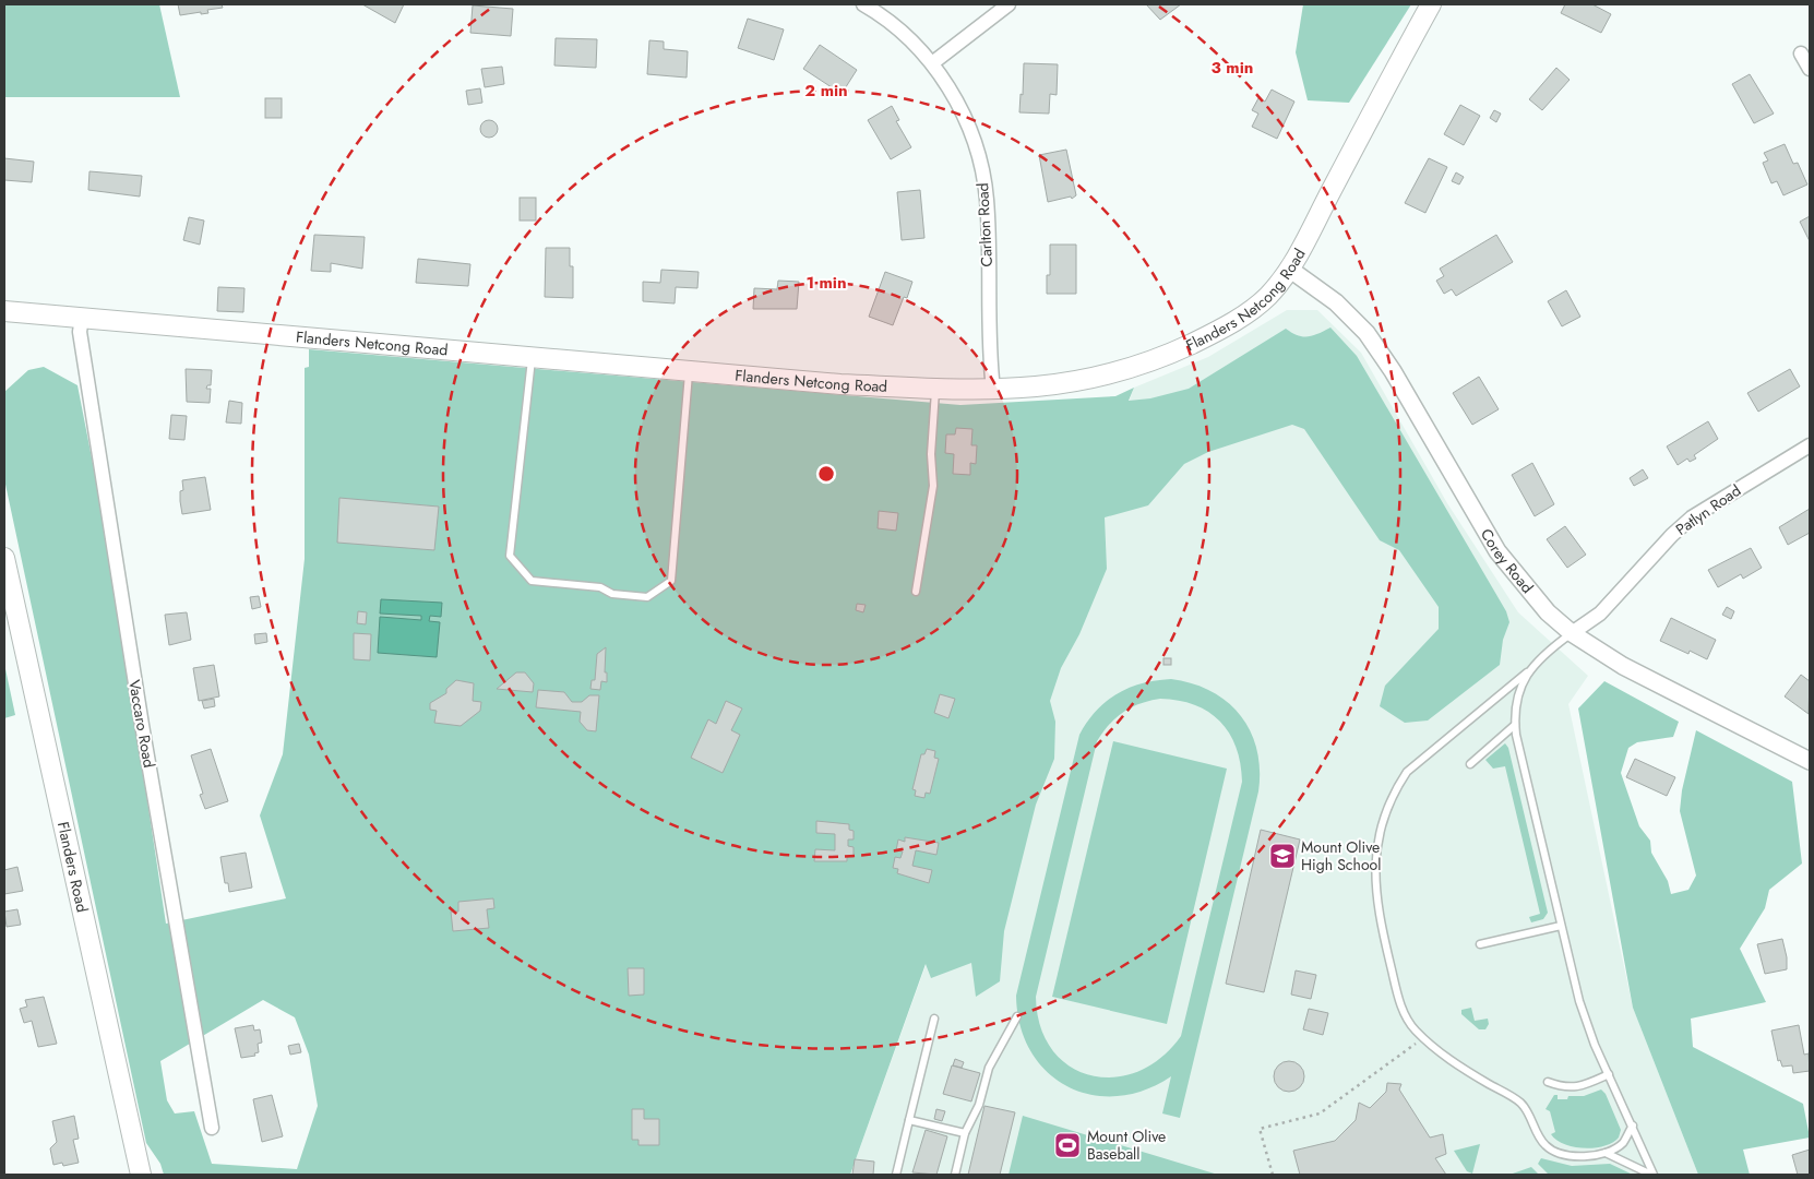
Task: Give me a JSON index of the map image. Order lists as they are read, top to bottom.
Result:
{
  "streets": {
    "main road": ["Flanders Netcong Road", "Flanders Road"],
    "street": [
      "Carlton Road",
      "Patlyn Road",
      "Corey Road",
      "Vaccaro Road"
    ]
  },
  "crossings": [
    ["Carlton Road", "Flanders Netcong Road"],
    ["Flanders Netcong Road", "Corey Road"],
    ["Flanders Netcong Road", "Vaccaro Road"],
    ["Patlyn Road", "Corey Road"]
  ],
  "places": {
    "school or university": ["Mount Olive High School"],
    "sports": ["Mount Olive Baseball"]
  },
  "rings": ["3 min", "2 min", "1 min"]
}
